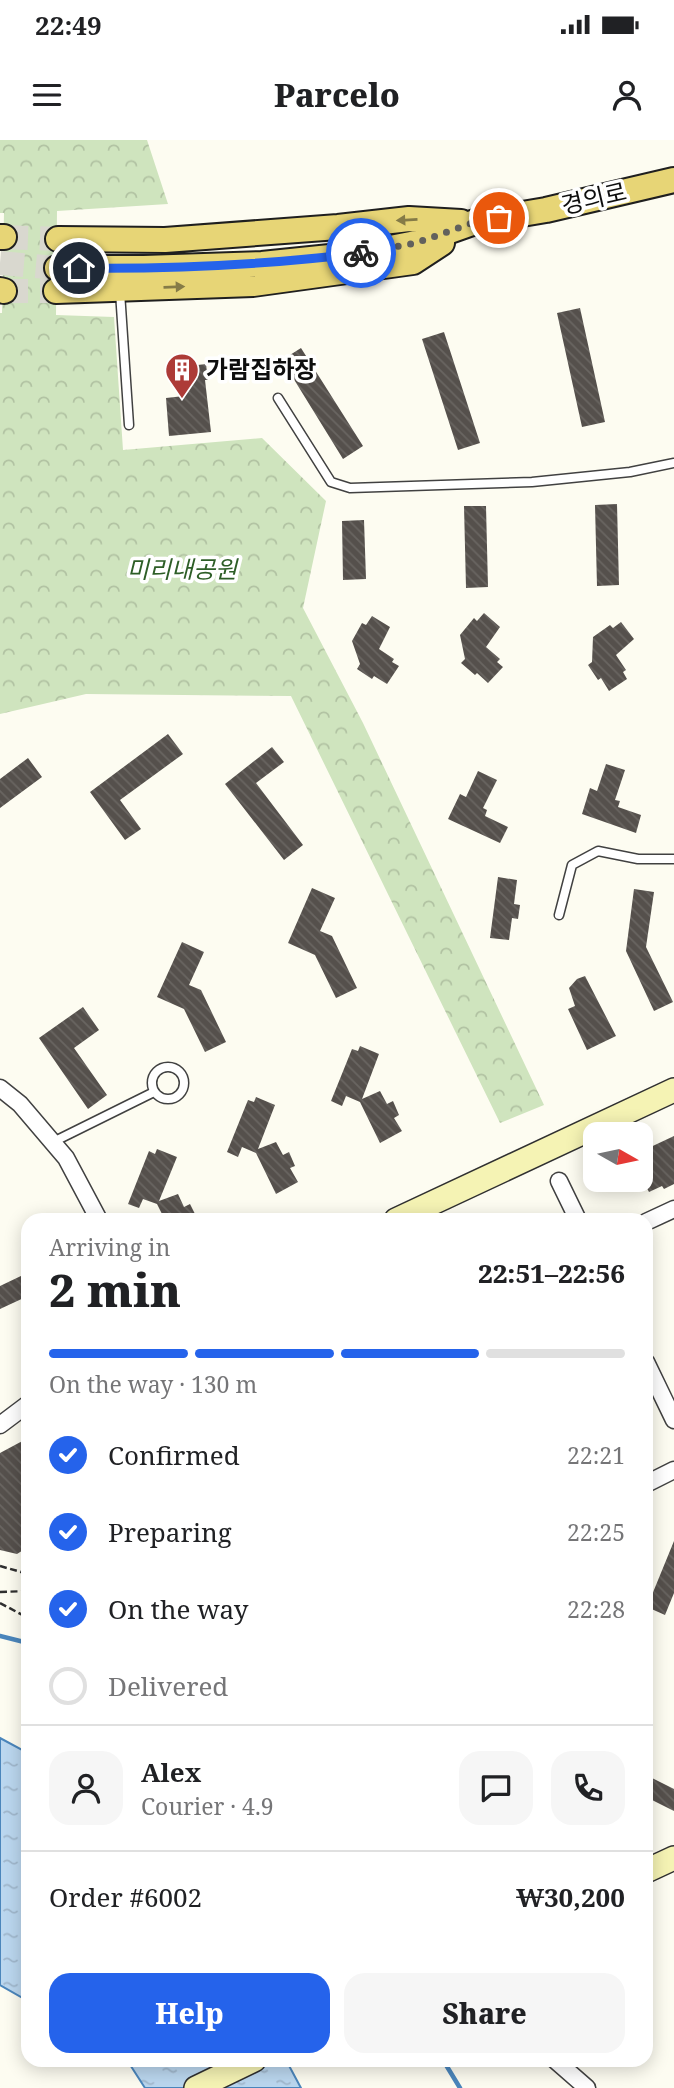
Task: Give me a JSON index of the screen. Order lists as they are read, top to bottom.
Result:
{
  "streets": {
    "main road": ["경의로"]
  },
  "parks": ["미리내공원"],
  "places": {
    "building": ["가람집하장"]
  },
  "north": "right",
  "page": {
    "status": "22:49",
    "header": "Parcelo",
    "heading": ["2 min", "Arriving in", "22:51–22:56"],
    "panel": [
      "Alex",
      "Courier · 4.9",
      "Order #6002",
      "₩30,200"
    ],
    "bar": "On the way · 130 m",
    "list": [
      ["Confirmed", "22:21"],
      ["Preparing", "22:25"],
      ["On the way", "22:28"],
      "Delivered"
    ],
    "buttons": ["Help", "Share"]
  }
}
